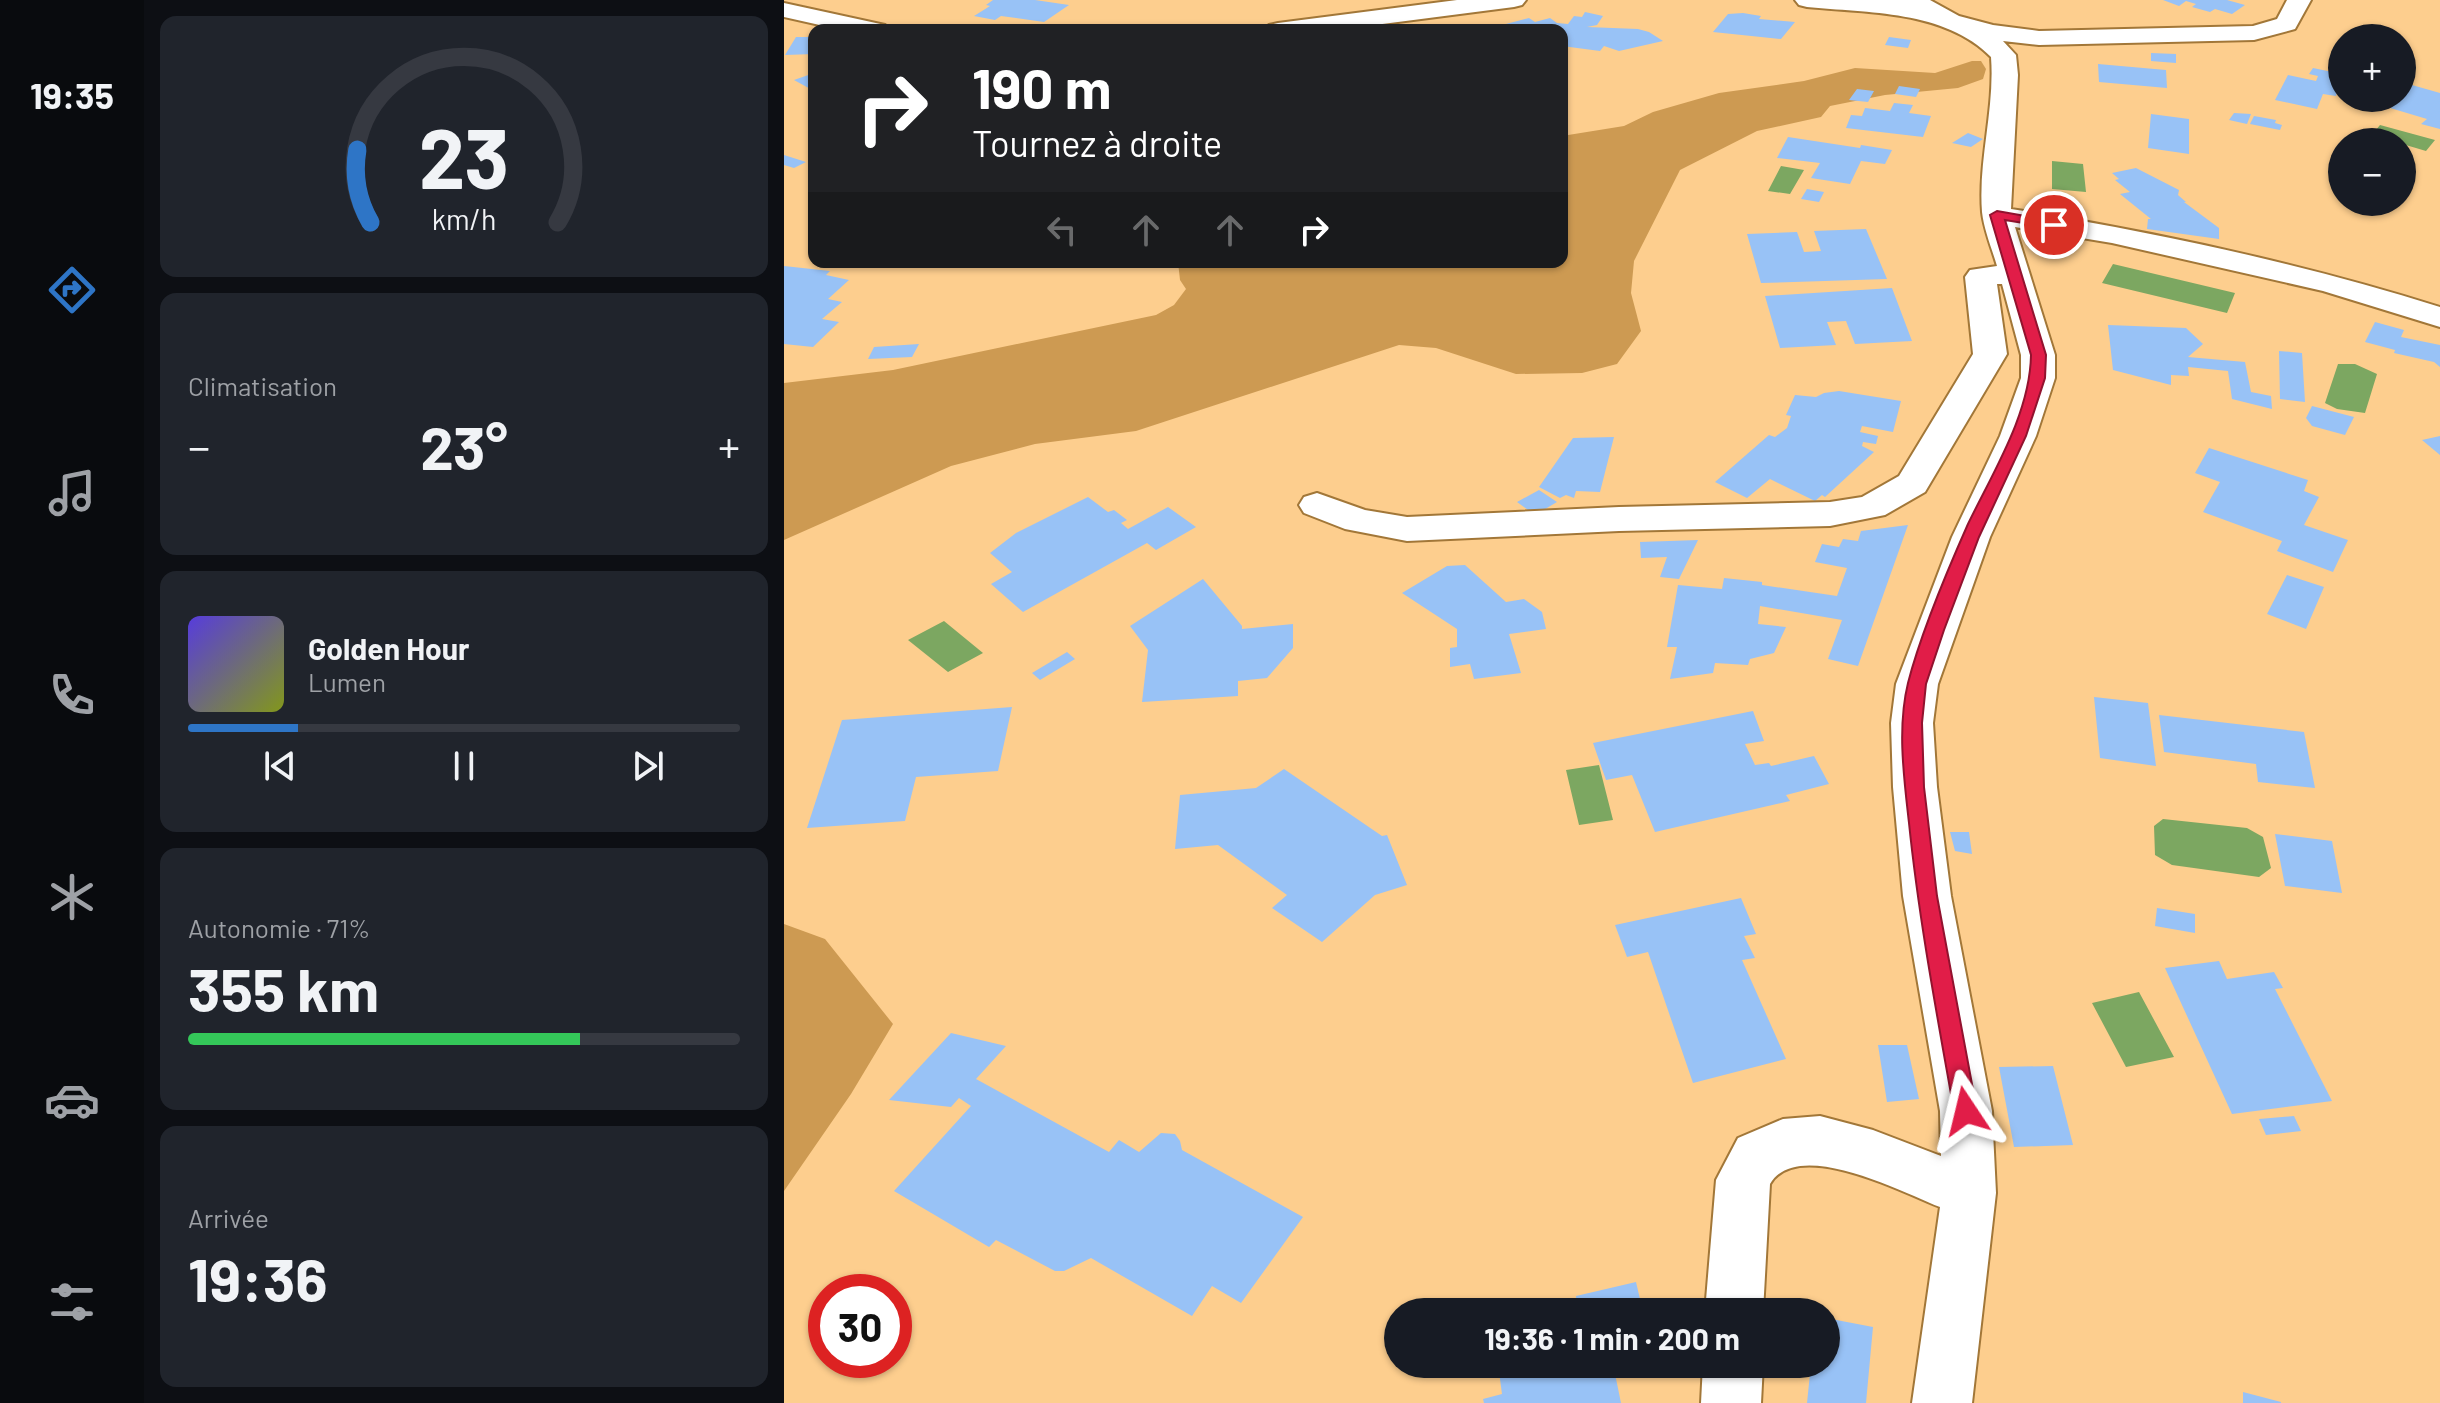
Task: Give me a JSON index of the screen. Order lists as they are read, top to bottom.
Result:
{
  "page": {
    "tabs": "19:35",
    "map_buttons": ["+", "−"],
    "turn": ["190 m", "Tournez à droite"],
    "tile": [
      "Climatisation",
      ["Autonomie · 71%", "355 km"],
      ["Arrivée", "19:36"]
    ],
    "heat": ["−", "23°", "+"],
    "song": ["Golden Hour", "Lumen"],
    "limit": "30",
    "trip": "19:36 · 1 min · 200 m",
    "gauge": ["23", "km/h"]
  }
}
